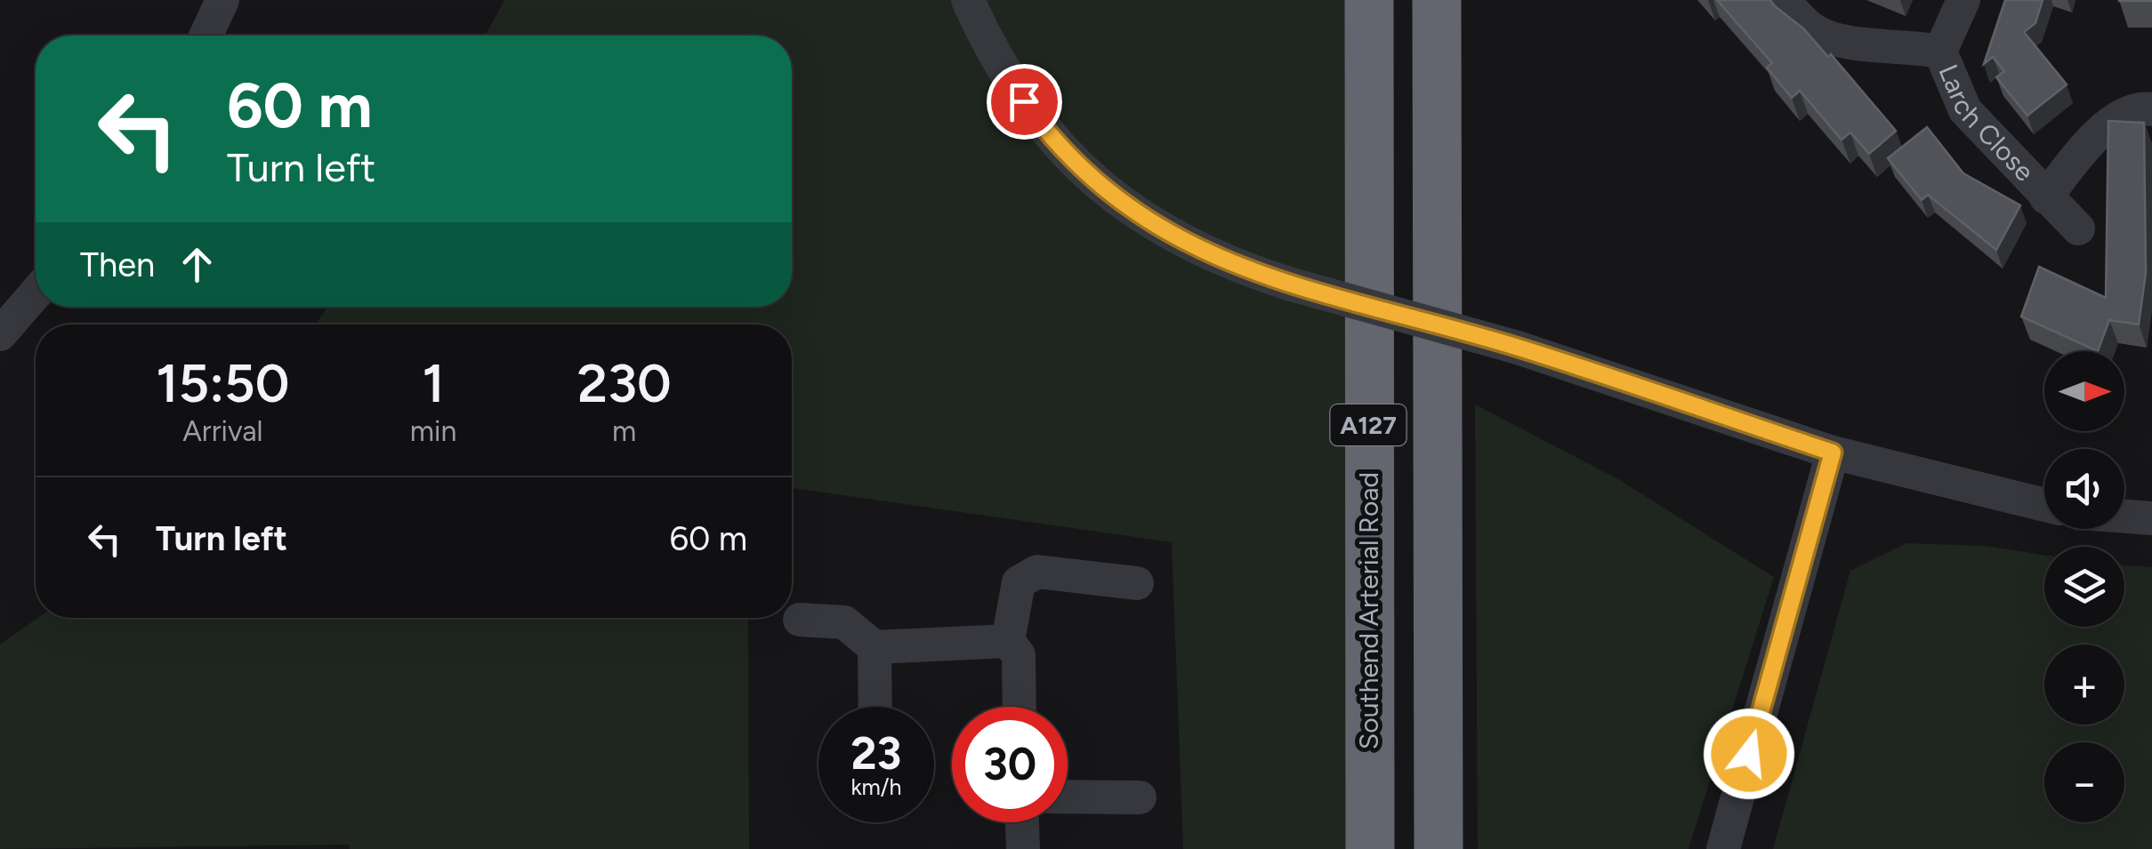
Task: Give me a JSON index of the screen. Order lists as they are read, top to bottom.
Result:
{
  "streets": {
    "highway": ["A127", "Southend Arterial Road"],
    "street": ["Larch Close"]
  },
  "north": "right",
  "page": {
    "turn": ["60 m", "Turn left"],
    "then": "Then",
    "eta": [
      "15:50",
      "Arrival",
      "1",
      "min",
      "230",
      "m"
    ],
    "map_buttons": ["+", "−"],
    "list": [
      {
        "name": "Turn left",
        "value": "60 m"
      }
    ],
    "speed": "23 km/h",
    "limit": "30"
  }
}
